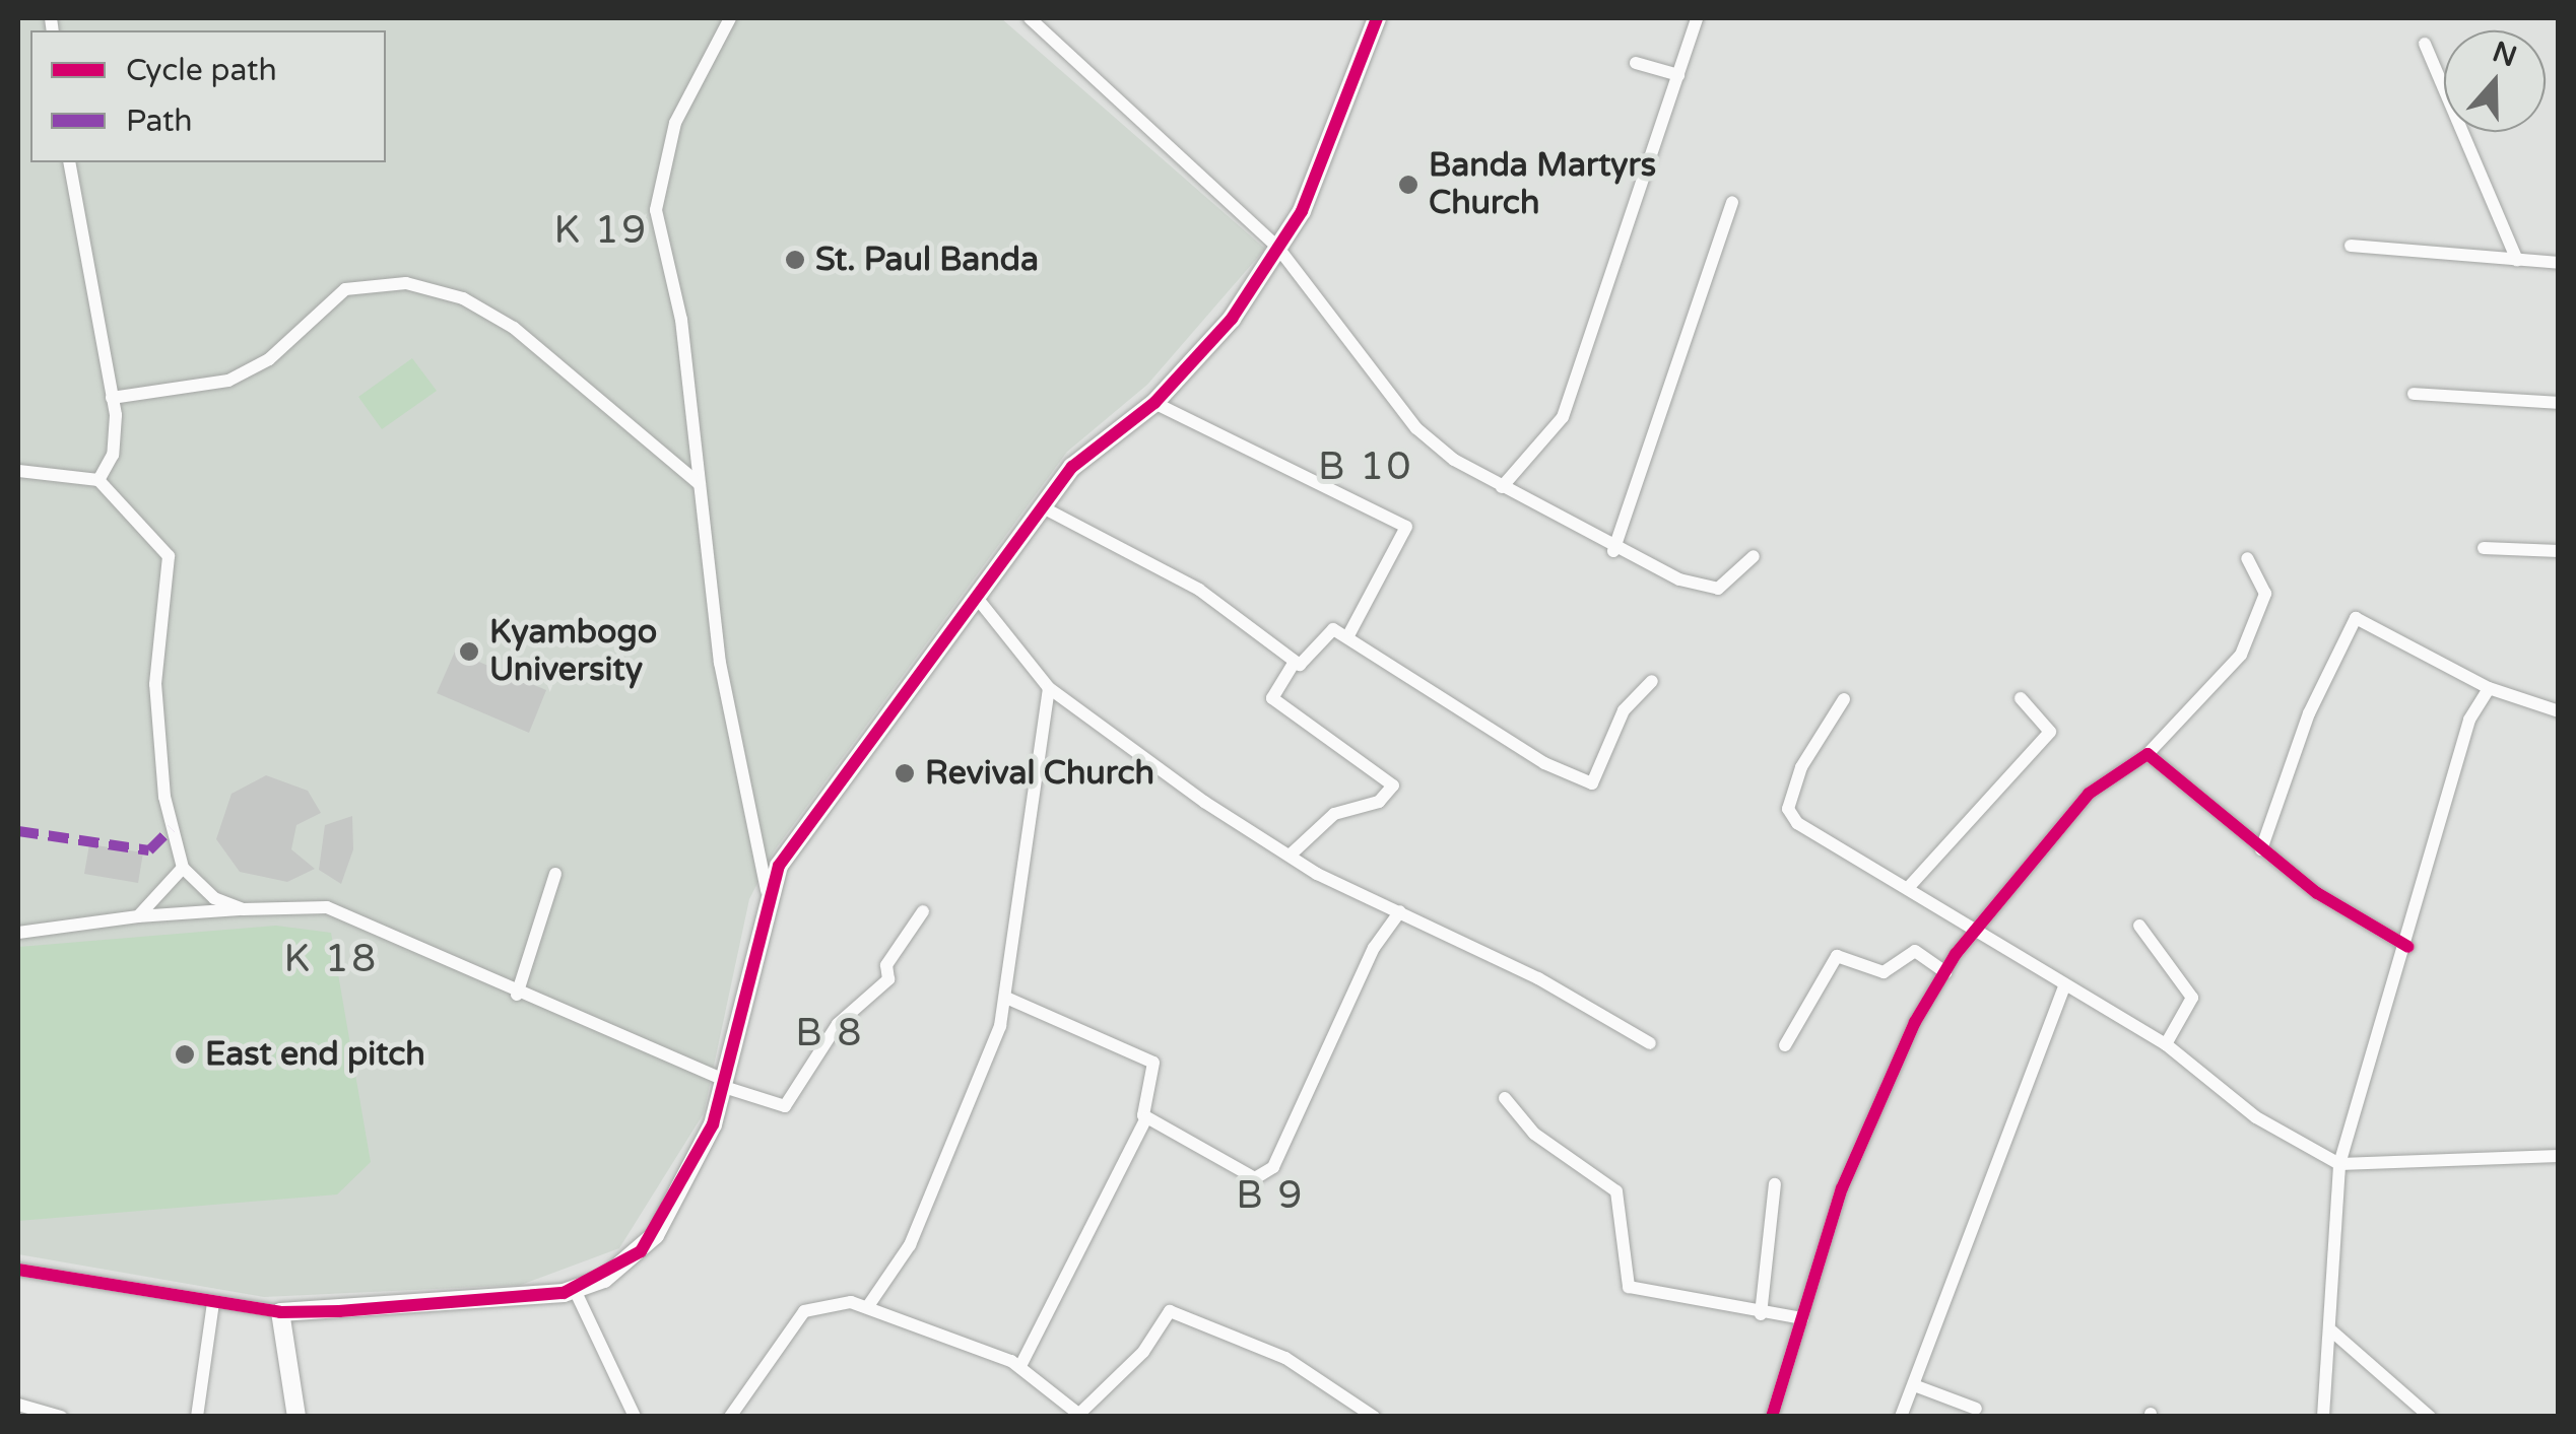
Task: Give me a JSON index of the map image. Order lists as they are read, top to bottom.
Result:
{
  "districts": [
    "K 19",
    "B 10",
    "K 18",
    "B 8",
    "B 9"
  ],
  "places": [
    "Banda Martyrs Church",
    "St. Paul Banda",
    "Kyambogo University",
    "Revival Church",
    "East end pitch"
  ],
  "legend": ["Cycle path", "Path"],
  "north": "top"
}
